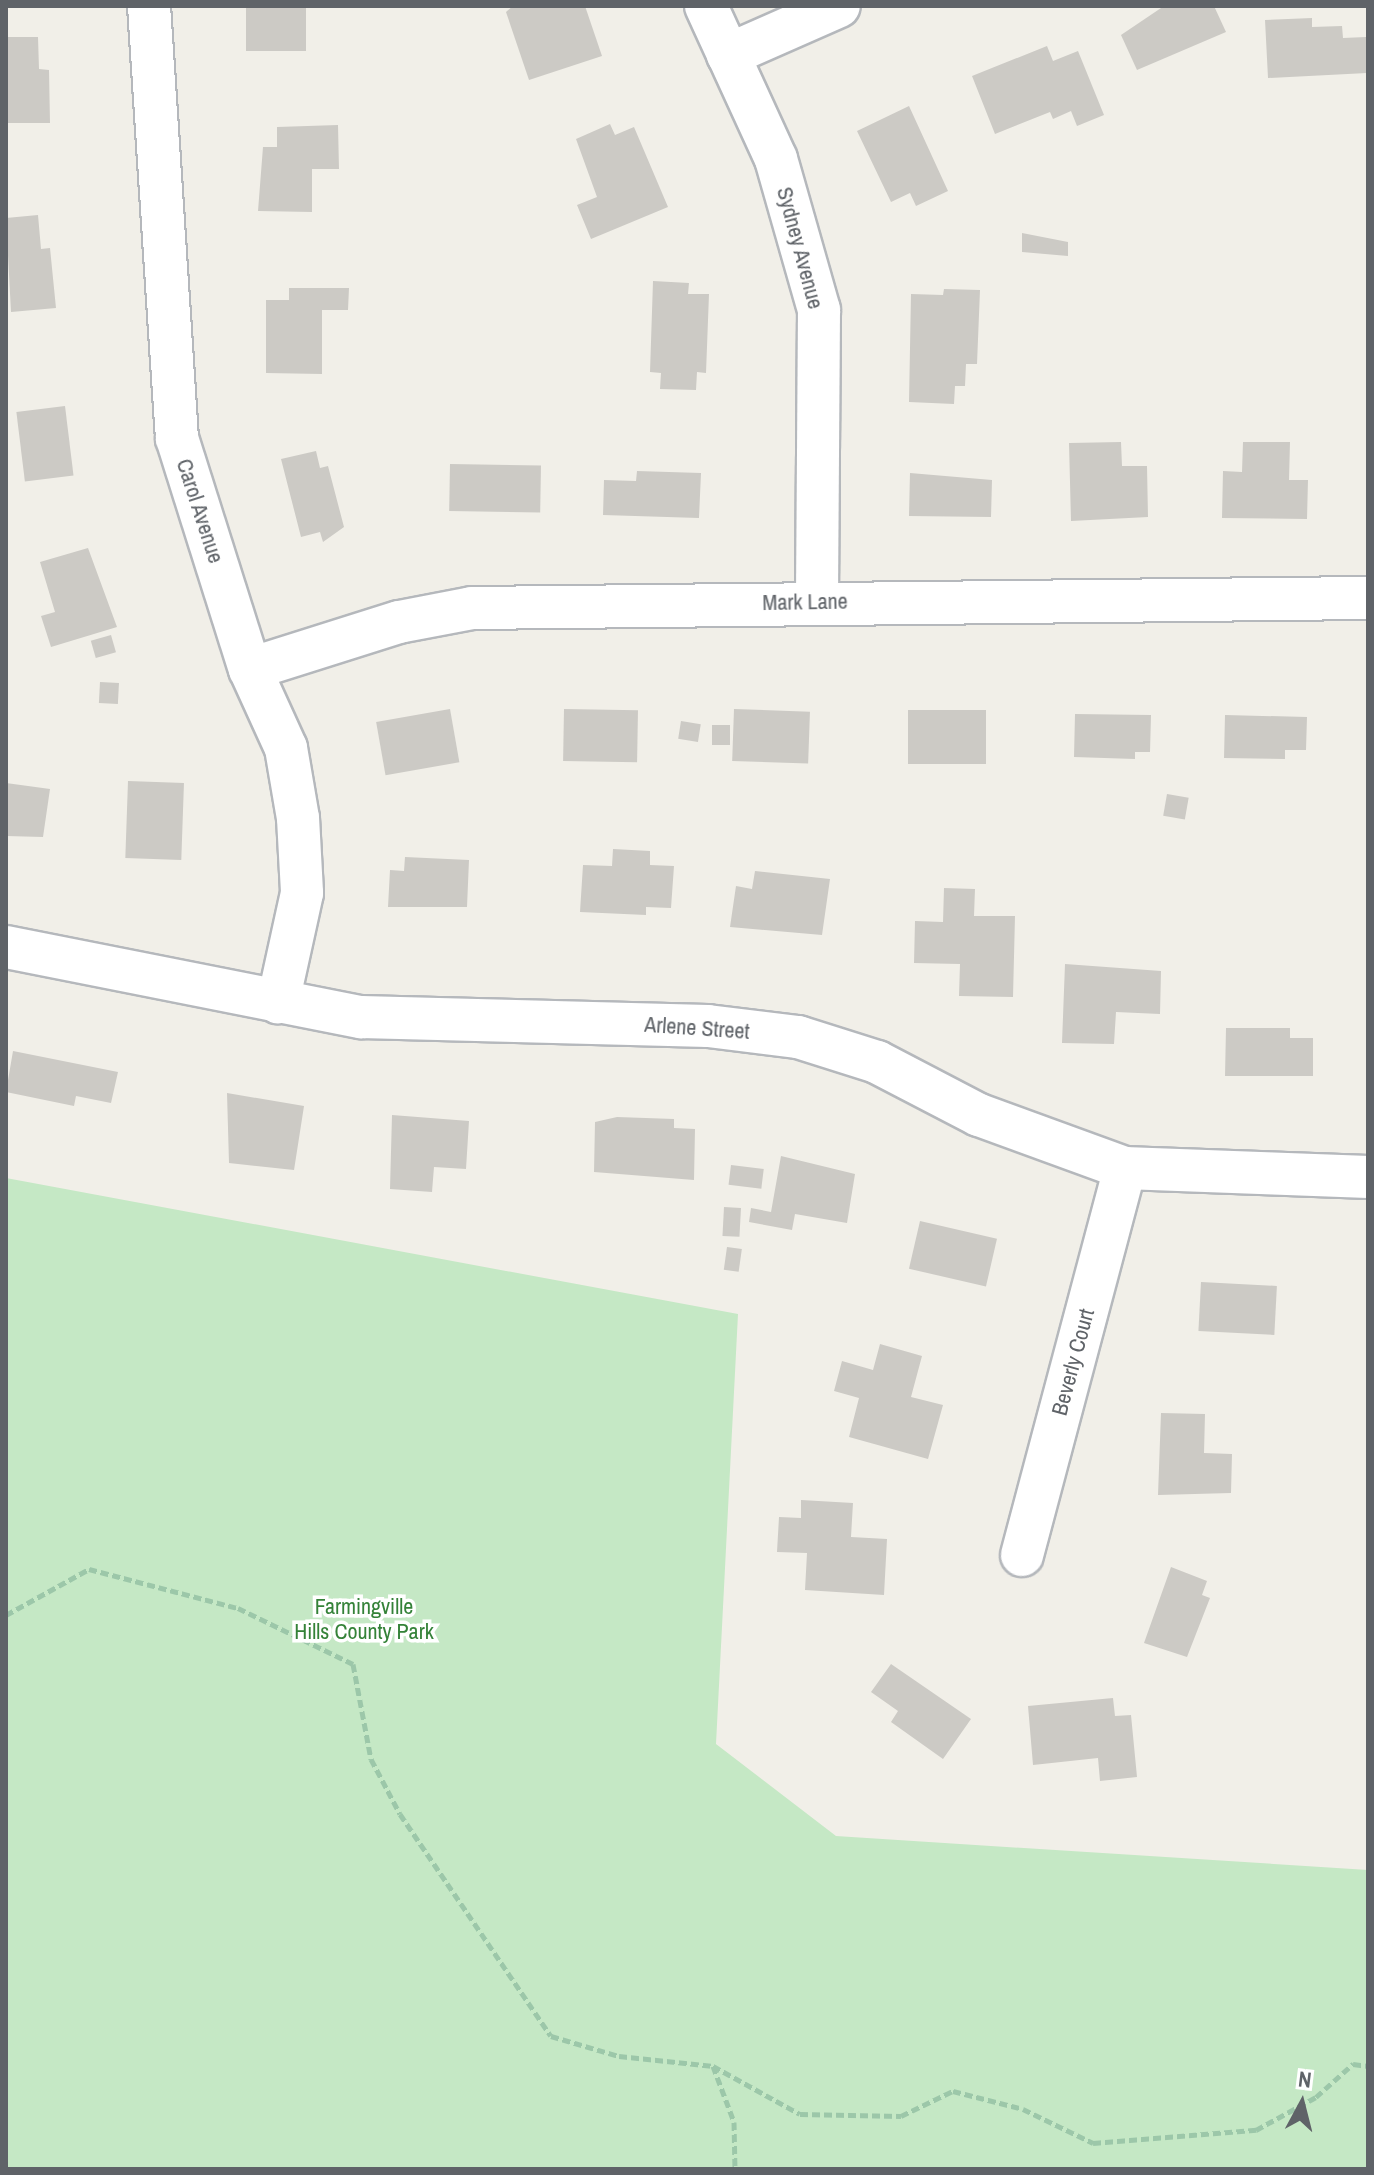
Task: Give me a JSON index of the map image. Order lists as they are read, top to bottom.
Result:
{
  "streets": {
    "street": [
      "Sydney Avenue",
      "Carol Avenue",
      "Mark Lane",
      "Arlene Street",
      "Beverly Court"
    ]
  },
  "crossings": [
    ["Sydney Avenue", "Mark Lane"],
    ["Carol Avenue", "Mark Lane"],
    ["Carol Avenue", "Arlene Street"],
    ["Arlene Street", "Beverly Court"]
  ],
  "parks": ["Farmingville Hills County Park"],
  "north": "top"
}
